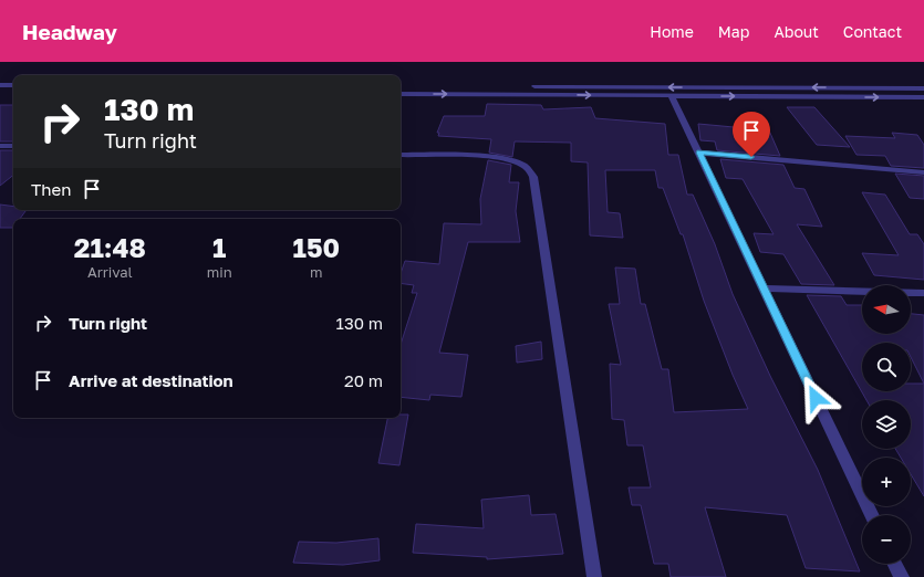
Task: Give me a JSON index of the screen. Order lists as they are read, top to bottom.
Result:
{
  "north": "left",
  "page": {
    "header": "Headway",
    "nav": [
      "Home",
      "Map",
      "About",
      "Contact"
    ],
    "turn": ["130 m", "Turn right"],
    "then": "Then",
    "eta": [
      "21:48",
      "Arrival",
      "1",
      "min",
      "150",
      "m"
    ],
    "map_buttons": ["+", "−"],
    "list": [
      {
        "name": "Turn right",
        "value": "130 m"
      },
      {
        "name": "Arrive at destination",
        "value": "20 m"
      }
    ]
  }
}
